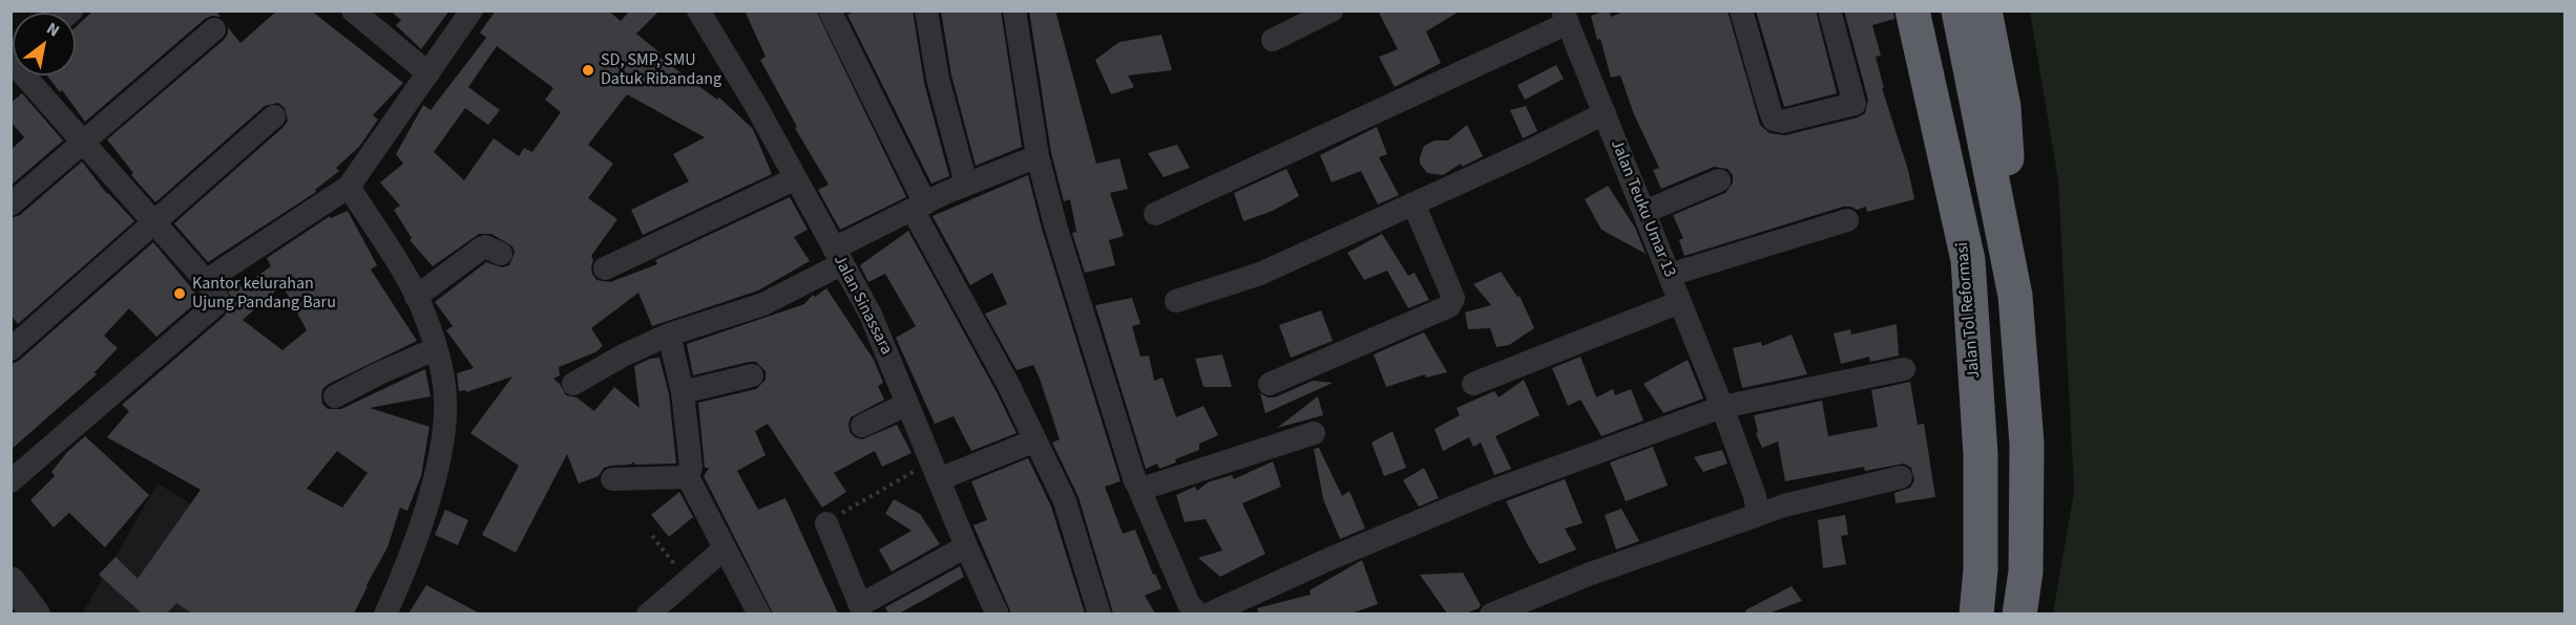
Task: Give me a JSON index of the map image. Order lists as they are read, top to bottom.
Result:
{
  "streets": {
    "highway": ["Jalan Tol Reformasi"],
    "street": ["Jalan Teuku Umar 13", "Jalan Sinassara"]
  },
  "places": ["SD, SMP, SMU Datuk Ribandang", "Kantor kelurahan Ujung Pandang Baru"],
  "north": "top right"
}
